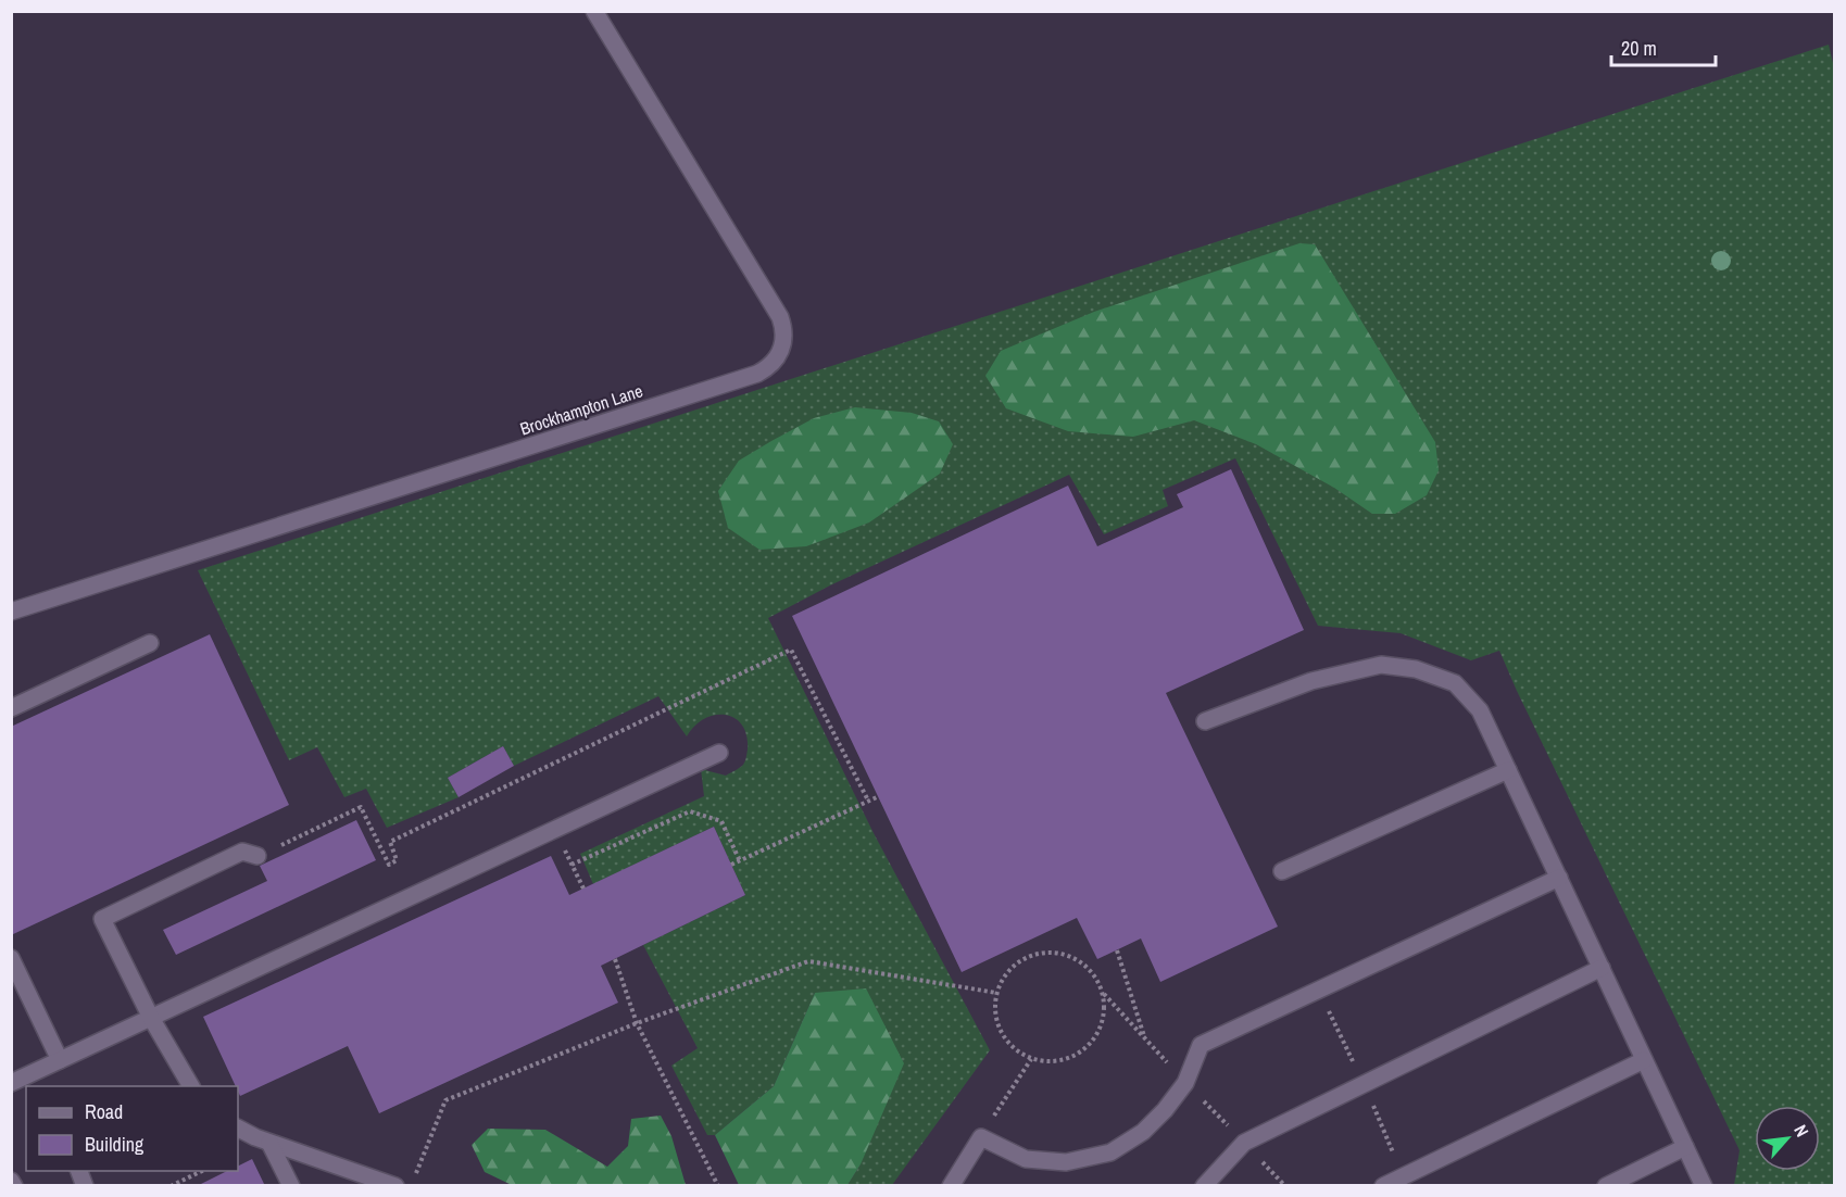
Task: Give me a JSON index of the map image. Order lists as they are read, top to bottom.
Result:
{
  "streets": {
    "street": ["Brockhampton Lane"]
  },
  "legend": ["Road", "Building"],
  "scale_bar": "20 m",
  "north": "top right"
}
